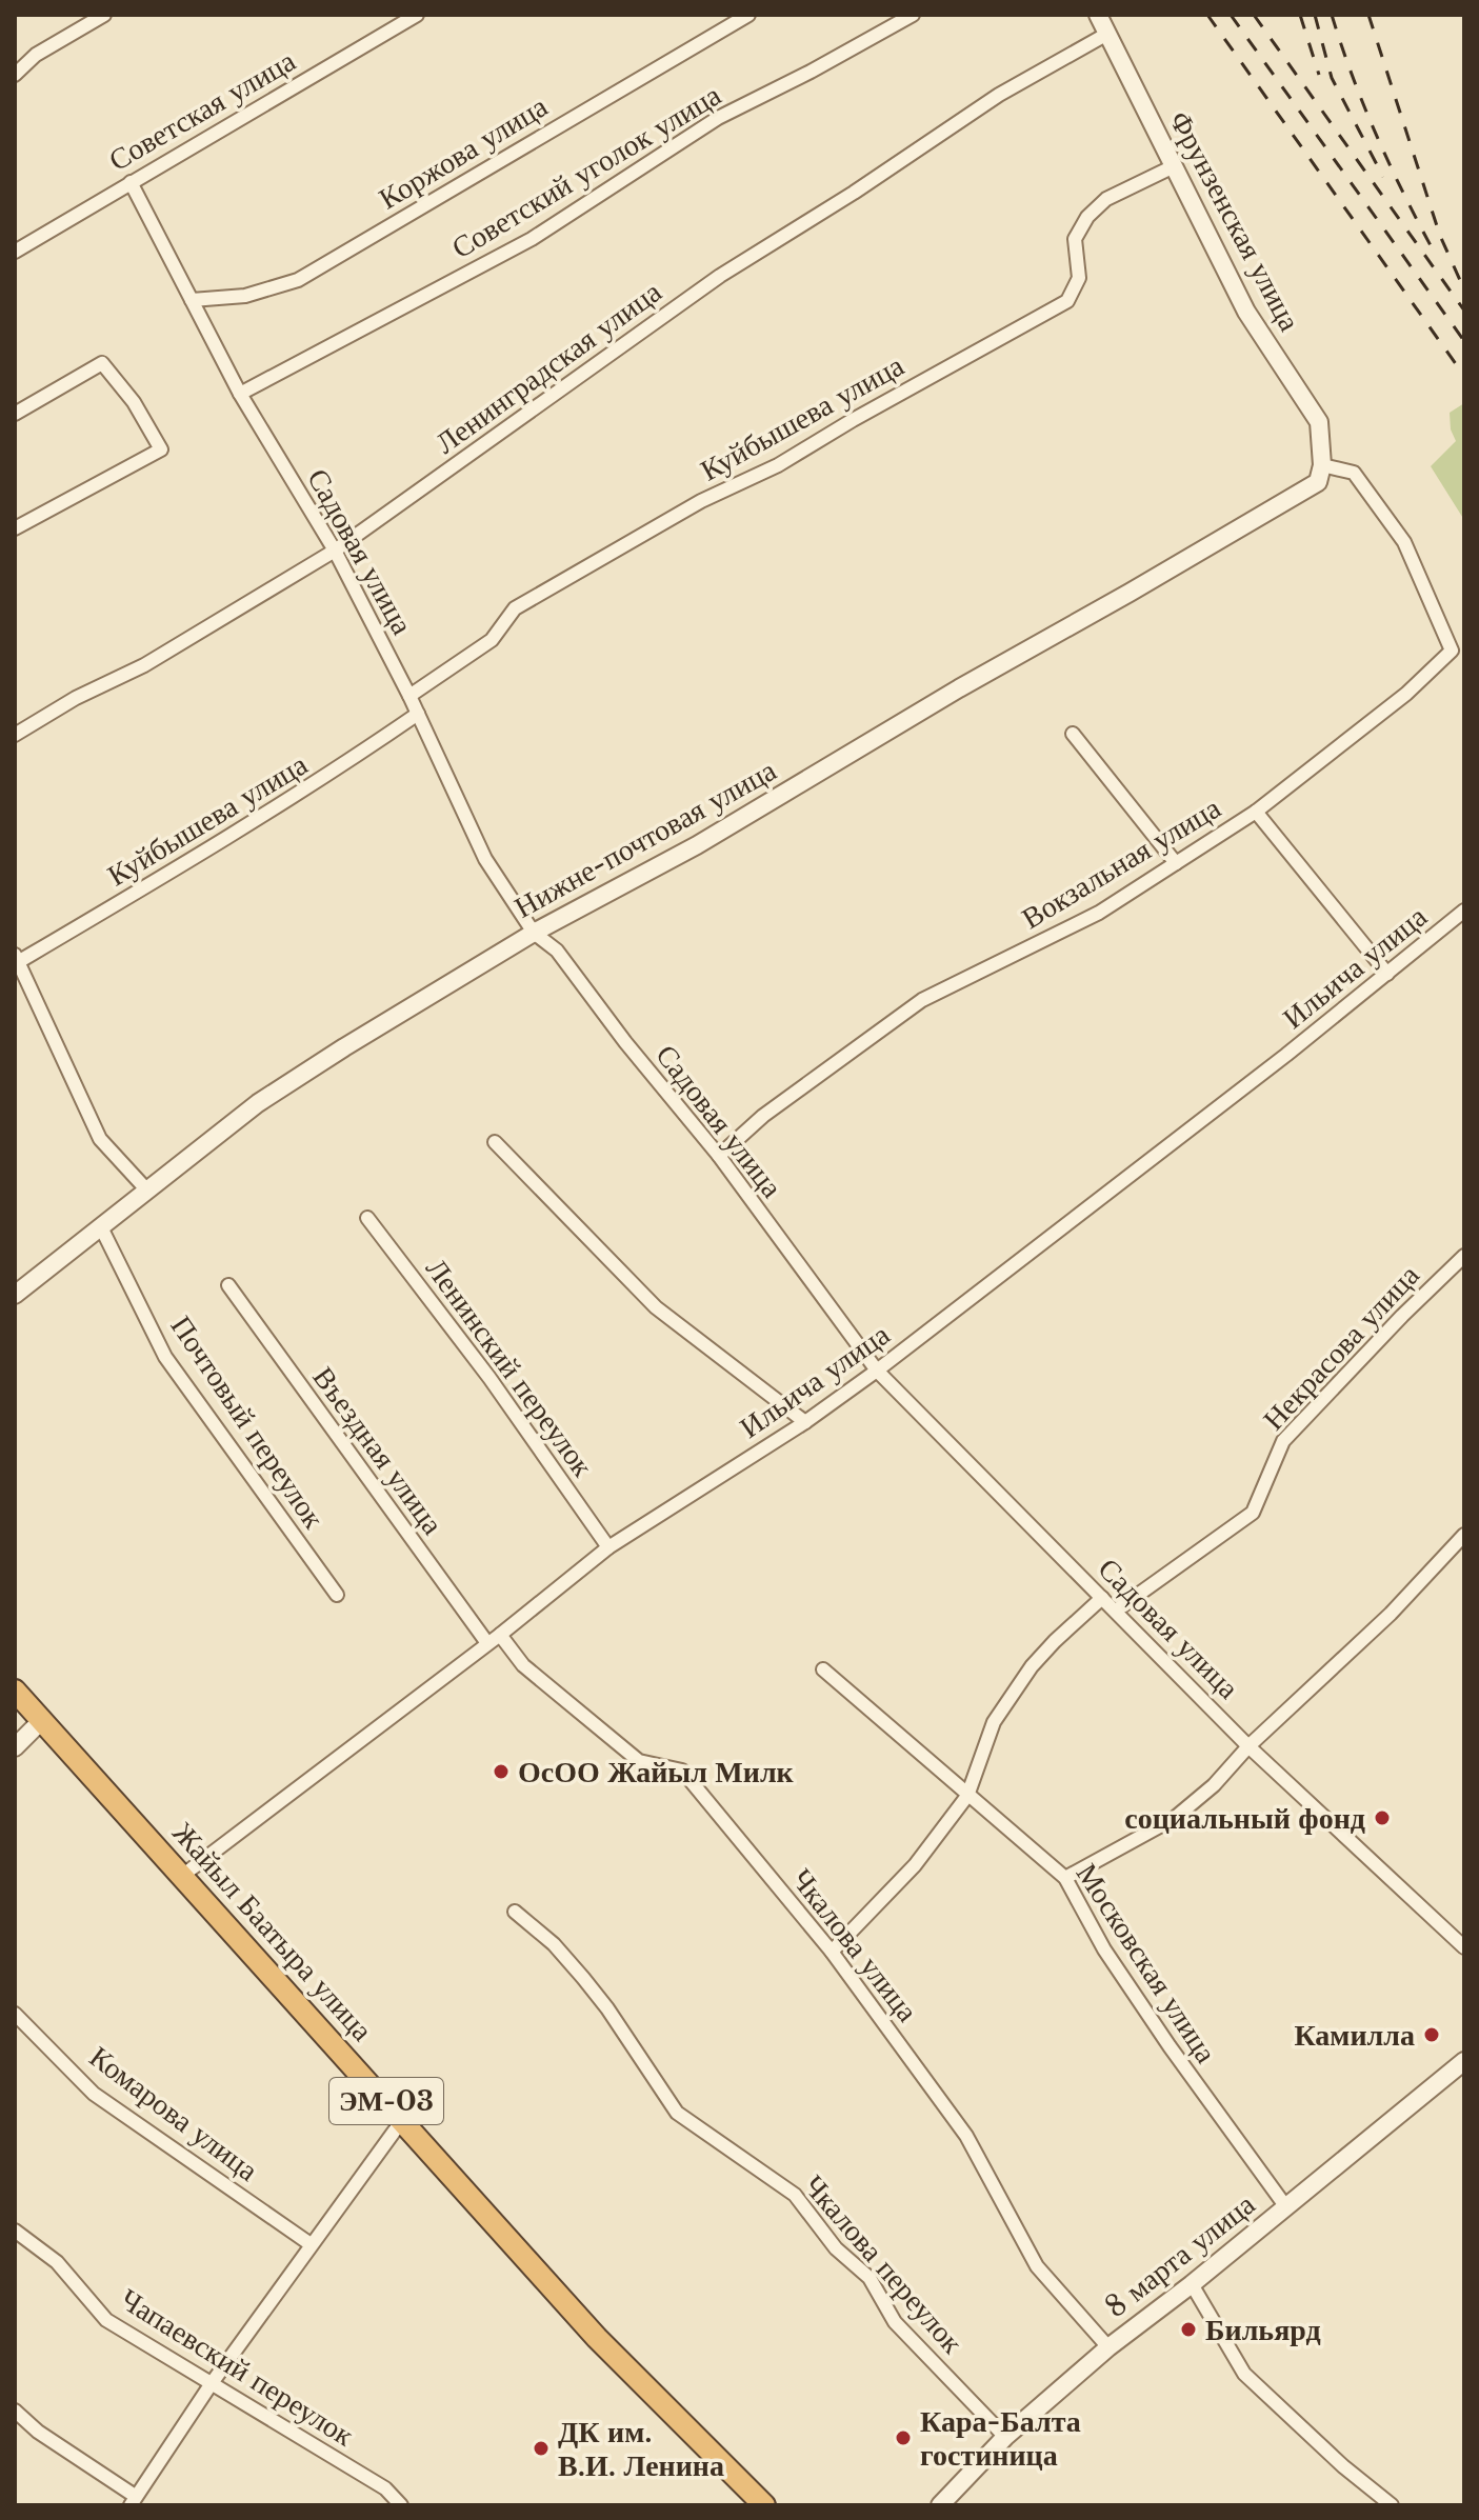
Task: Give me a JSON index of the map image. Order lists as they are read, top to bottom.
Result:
{
  "streets": {
    "highway": ["Жайыл Баатыра улица", "ЭМ-03"],
    "street": [
      "Советская улица",
      "Коржова улица",
      "Советский уголок улица",
      "Фрунзенская улица",
      "Ленинградская улица",
      "Куйбышева улица",
      "Садовая улица",
      "Нижне-почтовая улица",
      "Вокзальная улица",
      "Ильича улица",
      "Некрасова улица",
      "Ленинский переулок",
      "Почтовый переулок",
      "Въездная улица",
      "Чкалова улица",
      "Московская улица",
      "Комарова улица",
      "8 марта улица",
      "Чкалова переулок",
      "Чапаевский переулок"
    ]
  },
  "crossings": [
    ["Советская улица", "Садовая улица"],
    ["Коржова улица", "Садовая улица"],
    ["Советский уголок улица", "Садовая улица"],
    ["Фрунзенская улица", "Ленинградская улица"],
    ["Фрунзенская улица", "Куйбышева улица"],
    ["Фрунзенская улица", "Нижне-почтовая улица"],
    ["Фрунзенская улица", "Вокзальная улица"],
    ["Ленинградская улица", "Садовая улица"],
    ["Куйбышева улица", "Садовая улица"],
    ["Садовая улица", "Нижне-почтовая улица"],
    ["Садовая улица", "Вокзальная улица"],
    ["Садовая улица", "Ильича улица"],
    ["Садовая улица", "Некрасова улица"],
    ["Нижне-почтовая улица", "Вокзальная улица"],
    ["Нижне-почтовая улица", "Почтовый переулок"],
    ["Ильича улица", "Ленинский переулок"],
    ["Ильича улица", "Въездная улица"],
    ["Ильича улица", "Жайыл Баатыра улица"],
    ["Ильича улица", "Чкалова улица"],
    ["Чкалова улица", "8 марта улица"],
    ["Московская улица", "8 марта улица"],
    ["8 марта улица", "Чкалова переулок"]
  ],
  "places": [
    "ОсОО Жайыл Милк",
    "социальный фонд",
    "Камилла",
    "Бильярд",
    "Кара-Балта гостиница",
    "ДК им. В.И. Ленина"
  ]
}
